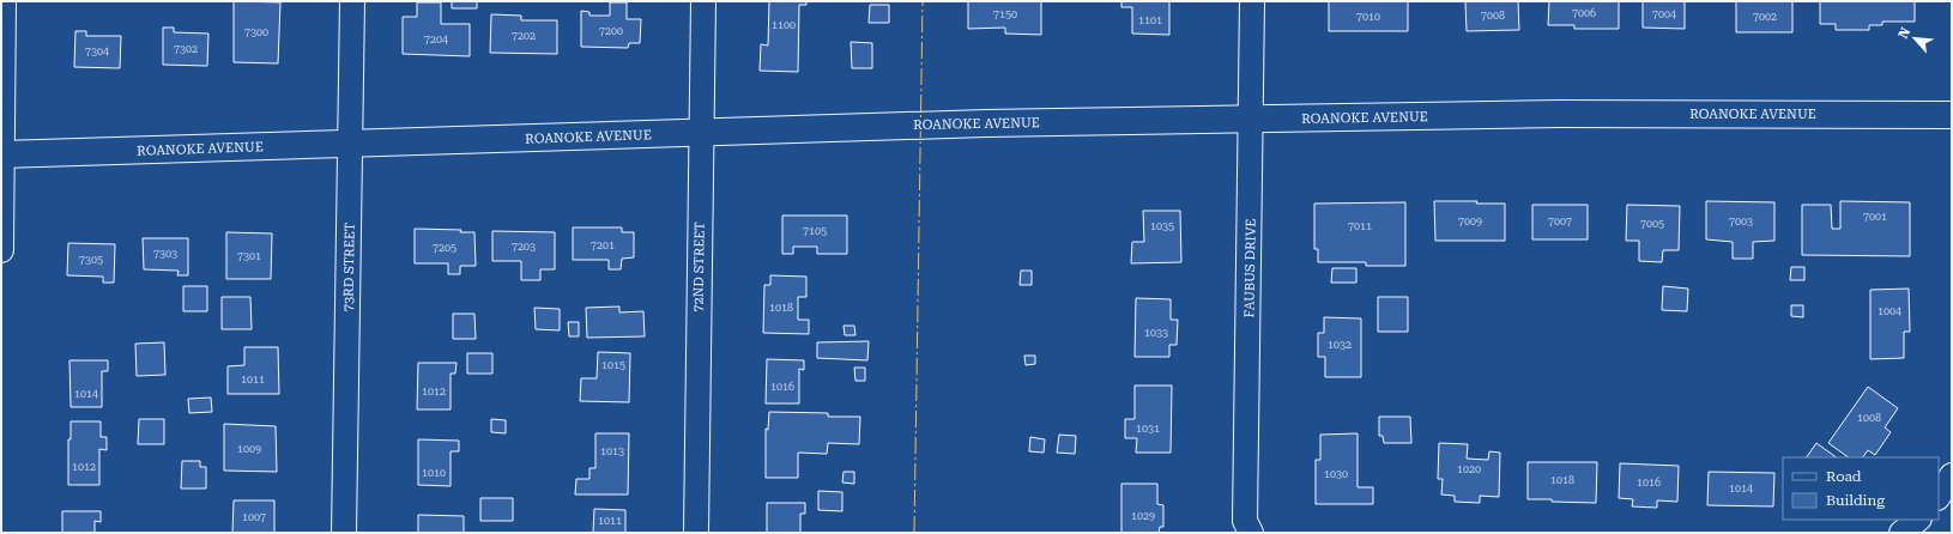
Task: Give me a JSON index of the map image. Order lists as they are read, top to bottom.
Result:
{
  "streets": {
    "street": [
      "ROANOKE AVENUE",
      "73RD STREET",
      "72ND STREET",
      "FAUBUS DRIVE"
    ]
  },
  "crossings": [
    ["ROANOKE AVENUE", "73RD STREET"],
    ["ROANOKE AVENUE", "72ND STREET"],
    ["ROANOKE AVENUE", "FAUBUS DRIVE"]
  ],
  "house_numbers": [
    "7006",
    "7150",
    "7004",
    "7008",
    "7010",
    "7002",
    "1101",
    "1100",
    "7200",
    "7300",
    "7202",
    "7204",
    "7302",
    "7304",
    "7001",
    "7009",
    "7007",
    "7003",
    "7005",
    "1035",
    "7011",
    "7105",
    "7201",
    "7203",
    "7205",
    "7303",
    "7301",
    "7305",
    "1018",
    "1004",
    "1033",
    "1032",
    "1015",
    "1011",
    "1016",
    "1012",
    "1014",
    "1008",
    "1031",
    "1009",
    "1013",
    "1012",
    "1020",
    "1010",
    "1030",
    "1018",
    "1016",
    "1014",
    "1029",
    "1007",
    "1011"
  ],
  "legend": ["Road", "Building"],
  "north": "top left"
}
